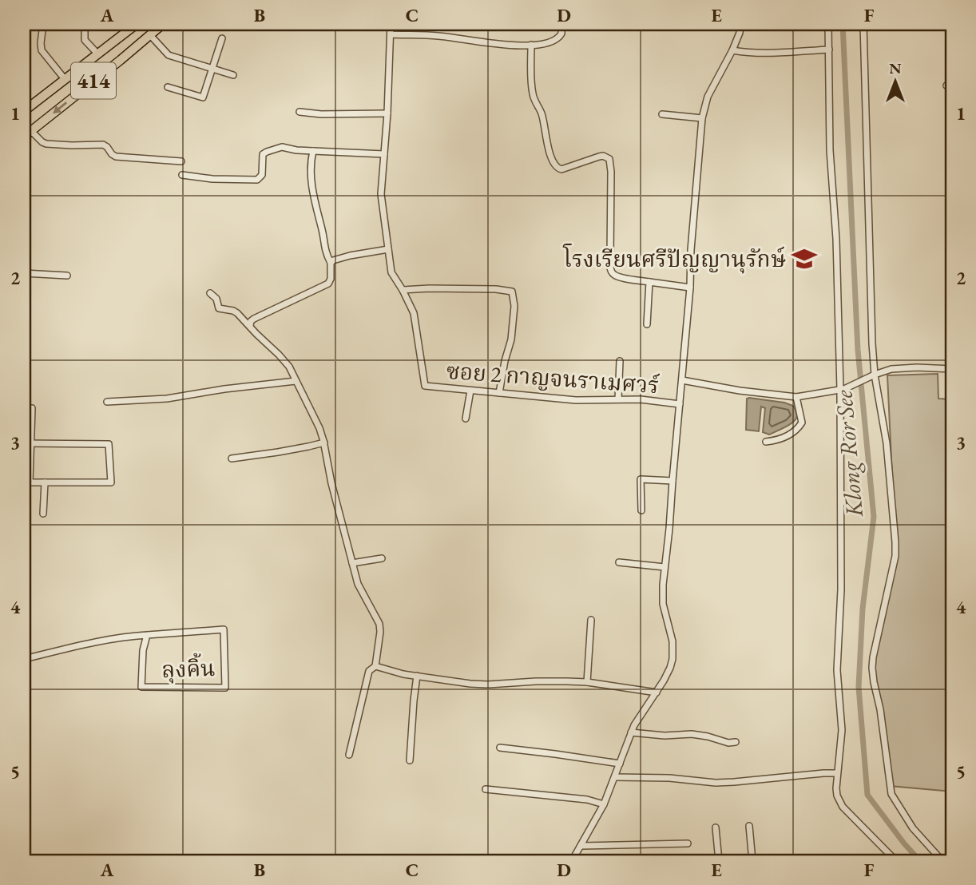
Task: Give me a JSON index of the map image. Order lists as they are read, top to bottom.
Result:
{
  "streets": {
    "main road": ["414"],
    "street": ["ซอย 2 กาญจนราเมศวร์", "ลุงคิ้น"]
  },
  "water": ["Klong Ror See"],
  "places": {
    "school or university": ["โรงเรียนศรีปัญญานุรักษ์"]
  },
  "north": "top",
  "grid": {
    "columns": [
      "A",
      "B",
      "C",
      "D",
      "E",
      "F"
    ],
    "rows": [
      "1",
      "2",
      "3",
      "4",
      "5"
    ]
  }
}
